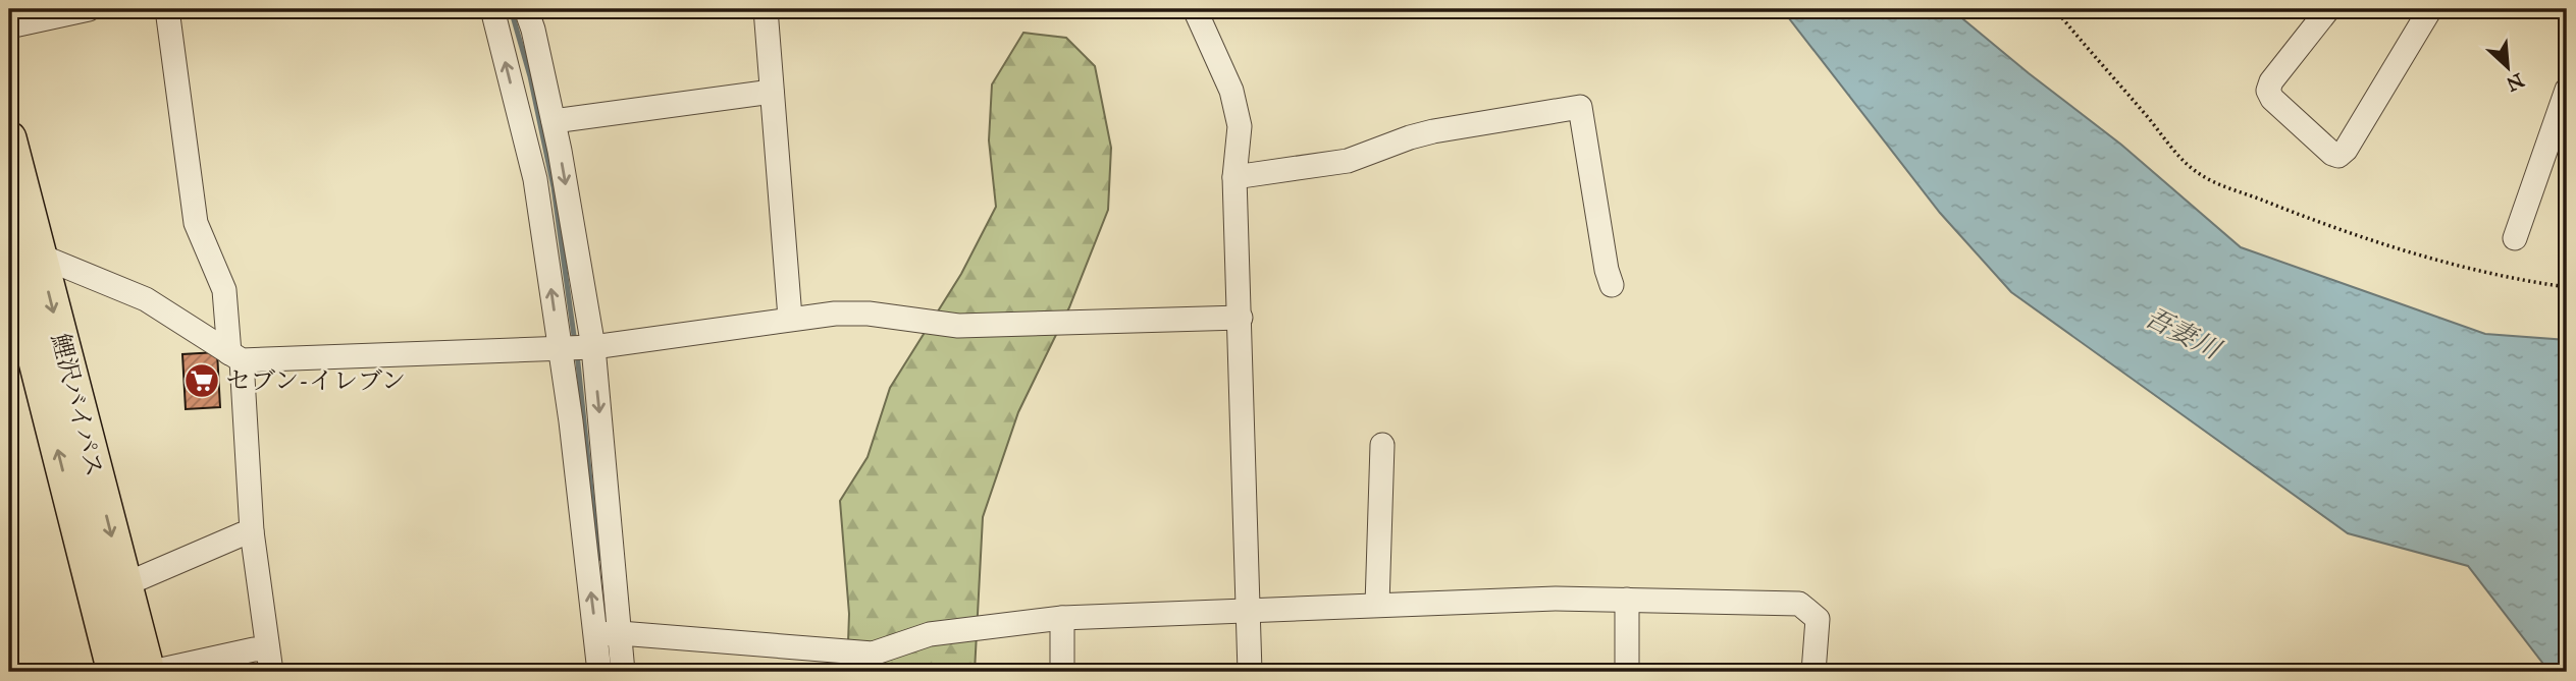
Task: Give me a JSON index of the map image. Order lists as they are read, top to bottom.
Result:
{
  "streets": {
    "highway": ["鯉沢バイパス"]
  },
  "water": ["吾妻川"],
  "places": {
    "supermarket": ["セブン-イレブン"]
  },
  "north": "bottom right"
}
